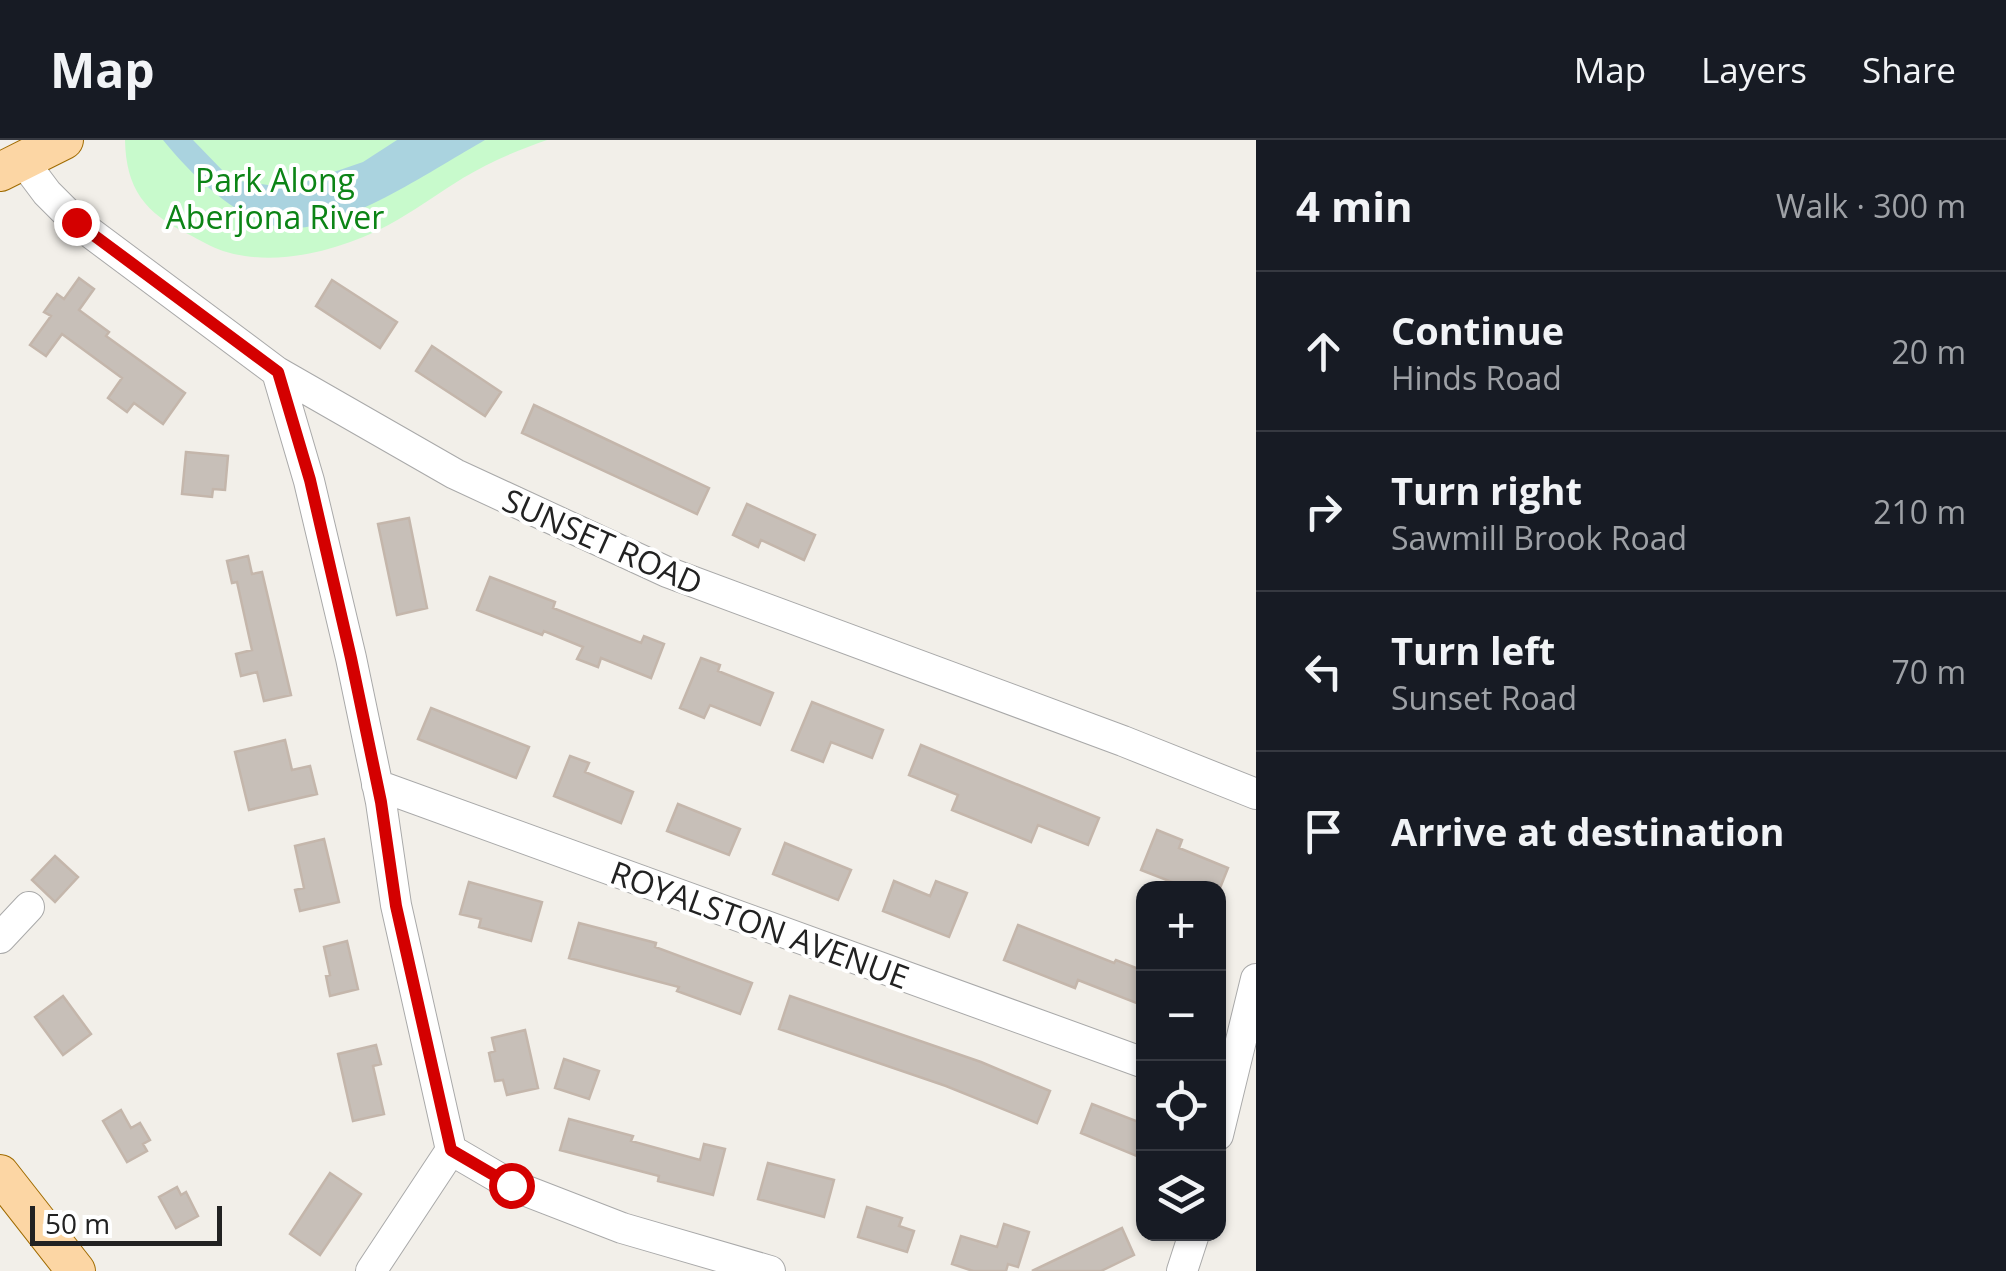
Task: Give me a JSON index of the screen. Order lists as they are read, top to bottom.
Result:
{
  "streets": {
    "street": ["SUNSET ROAD", "ROYALSTON AVENUE"]
  },
  "parks": ["Park Along Aberjona River"],
  "scale_bar": "50 m",
  "page": {
    "header": "Map",
    "nav": ["Map", "Layers", "Share"],
    "heading": ["4 min", "Walk · 300 m"],
    "list": [
      ["Continue", "Hinds Road", "20 m"],
      ["Turn right", "Sawmill Brook Road", "210 m"],
      ["Turn left", "Sunset Road", "70 m"],
      "Arrive at destination"
    ],
    "map_buttons": ["+", "−"],
    "scale": "50 m"
  }
}
